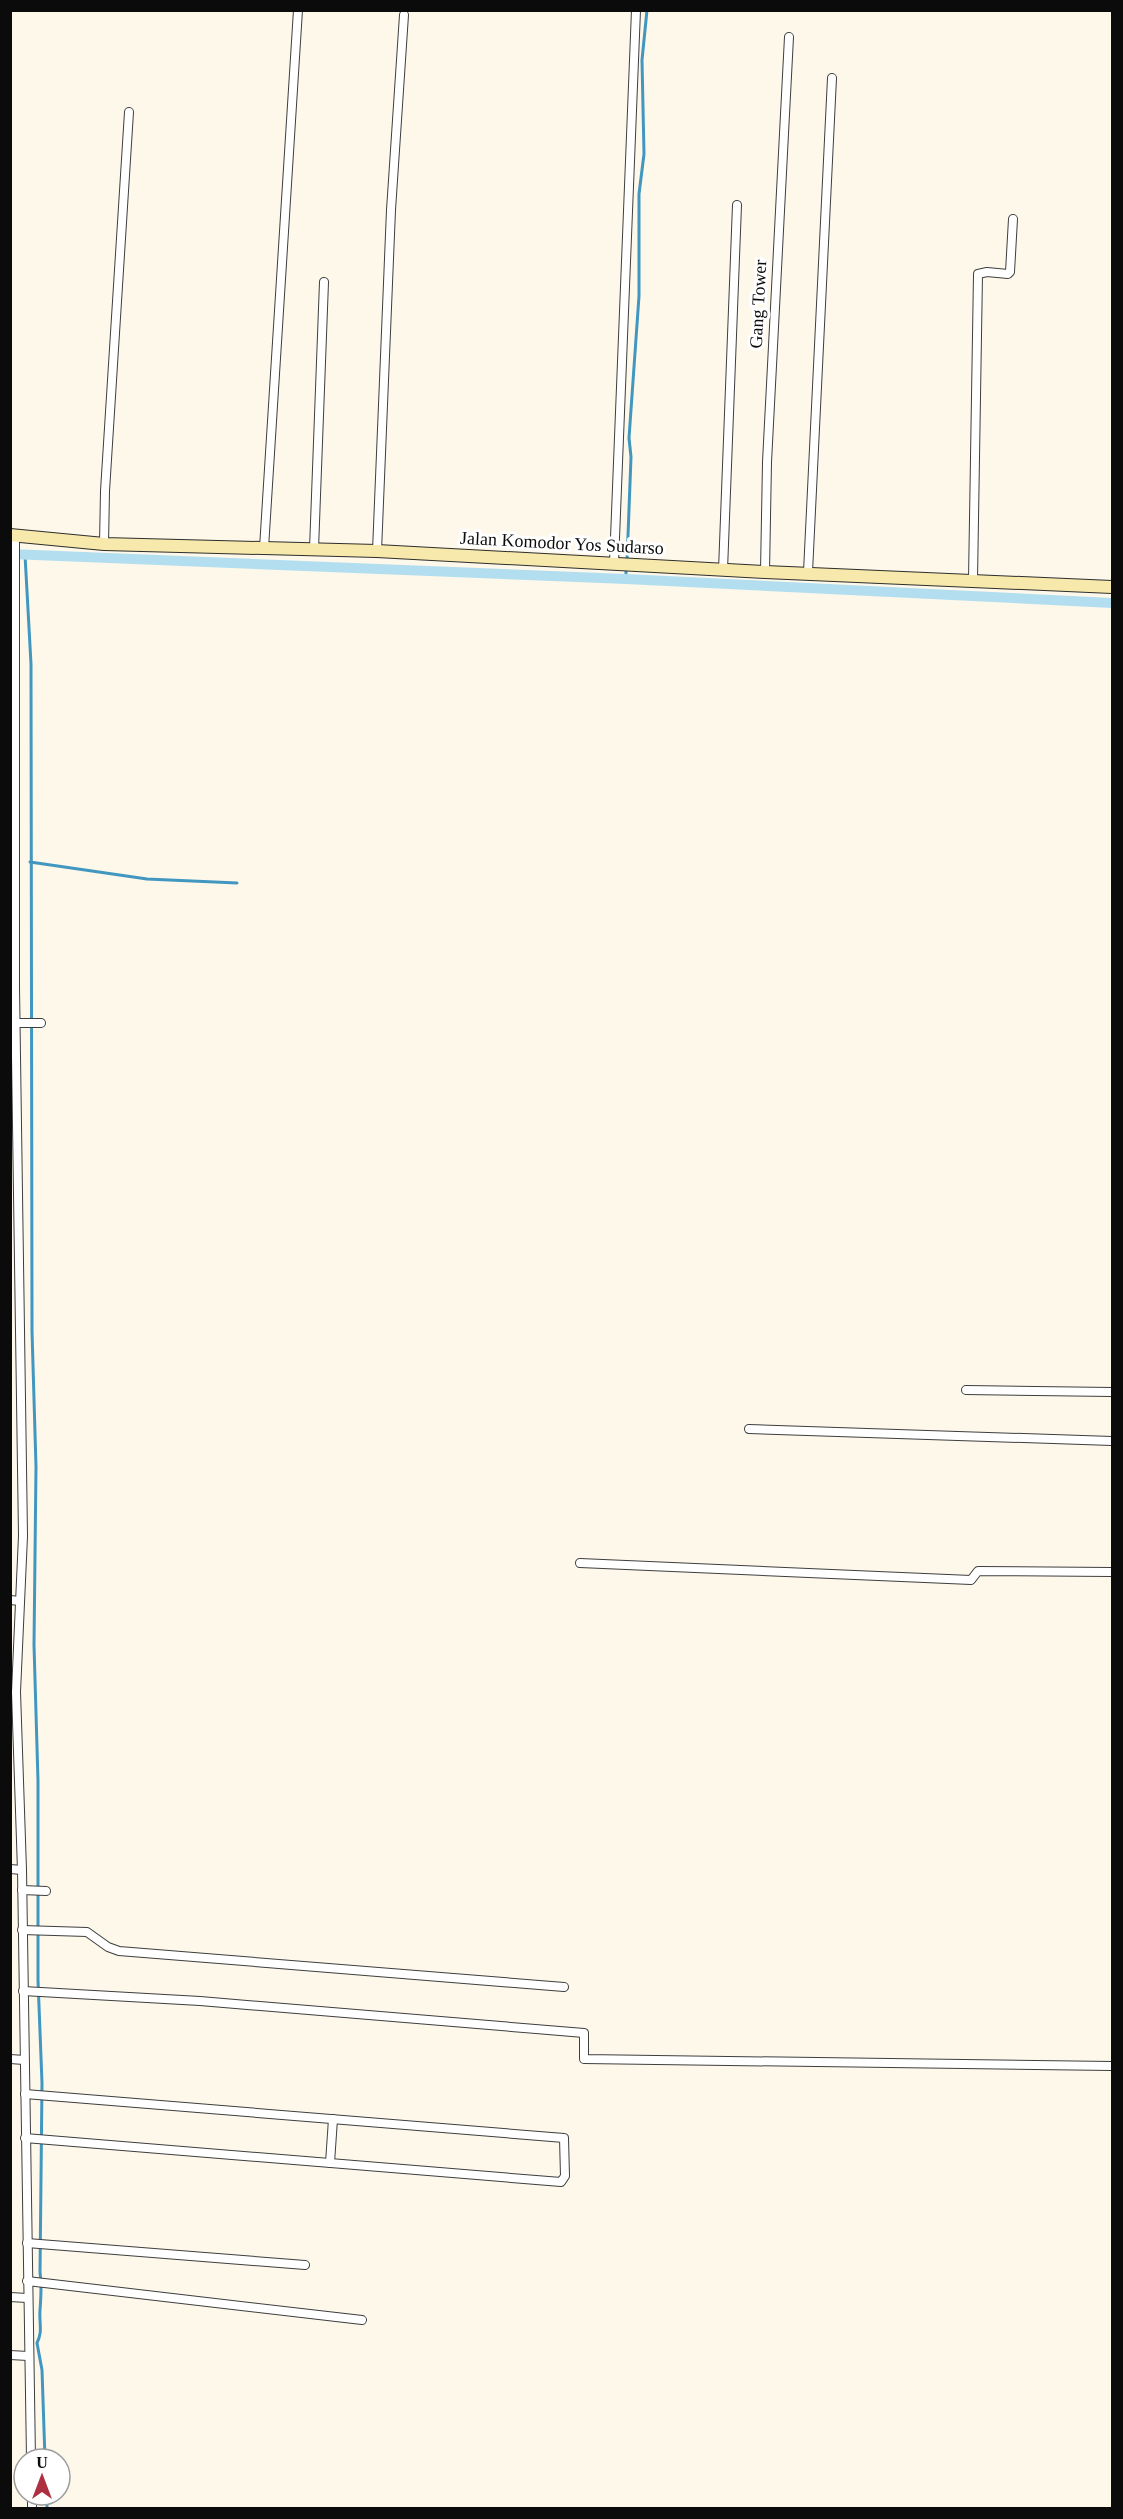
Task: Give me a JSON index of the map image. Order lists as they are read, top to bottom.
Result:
{
  "streets": {
    "street": ["Gang Tower", "Jalan Komodor Yos Sudarso"]
  },
  "crossings": [
    ["Gang Tower", "Jalan Komodor Yos Sudarso"]
  ],
  "north": "top"
}
